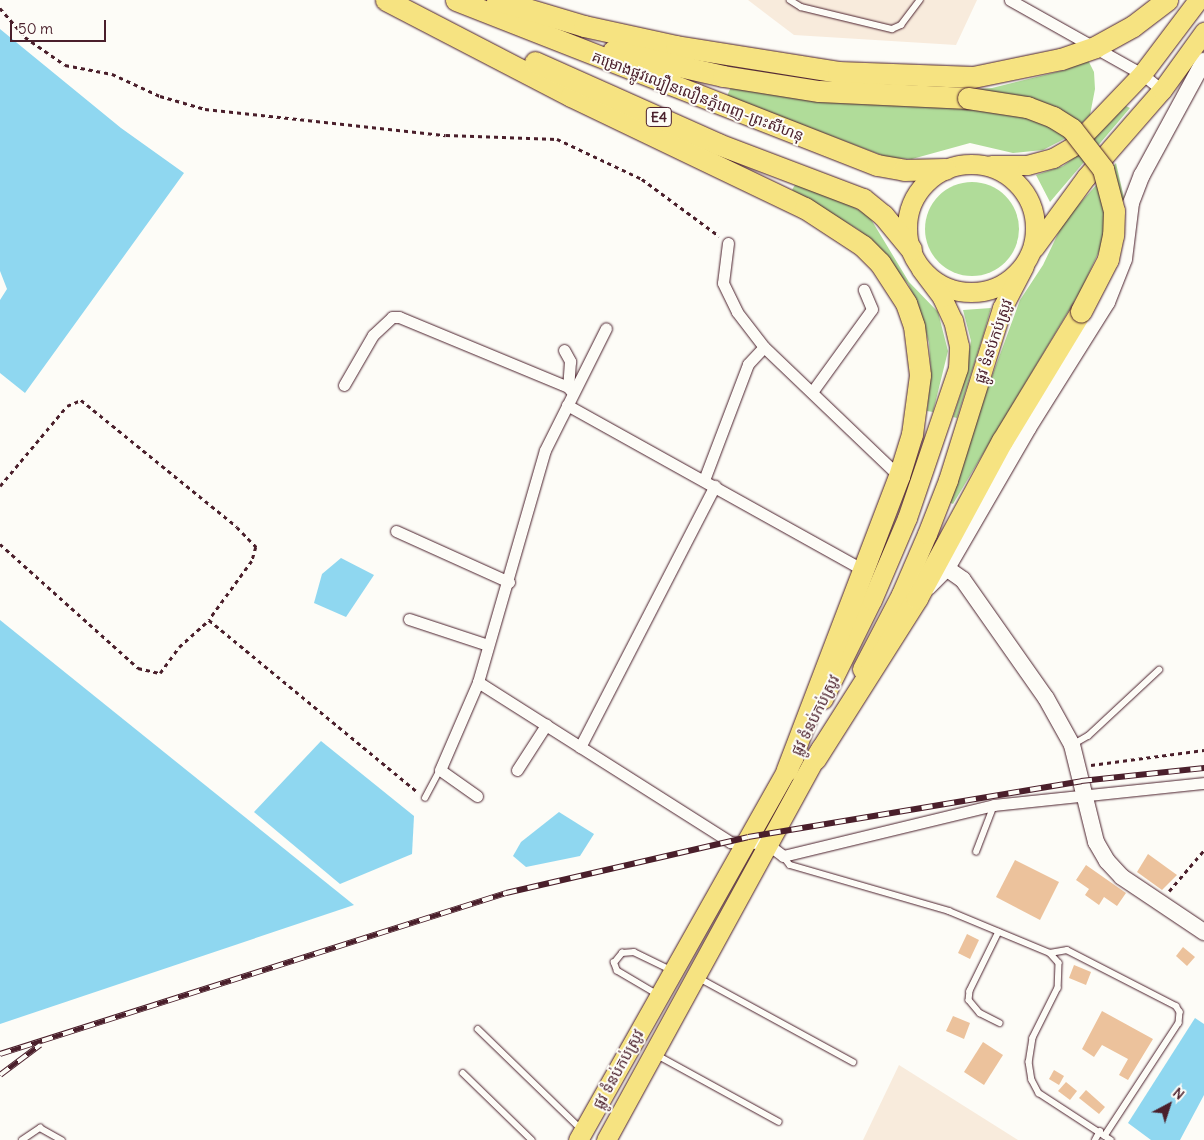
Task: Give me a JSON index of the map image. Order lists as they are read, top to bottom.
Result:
{
  "streets": {
    "highway": ["គម្រោងផ្លូវល្បឿនលឿនភ្នំពេញ-ព្រះសីហនុ", "E4"],
    "main road": ["ផ្លូវ ទំនប់កប់ស្រូវ"]
  },
  "crossings": [
    ["គម្រោងផ្លូវល្បឿនលឿនភ្នំពេញ-ព្រះសីហនុ", "E4"],
    ["គម្រោងផ្លូវល្បឿនលឿនភ្នំពេញ-ព្រះសីហនុ", "ផ្លូវ ទំនប់កប់ស្រូវ"],
    ["E4", "ផ្លូវ ទំនប់កប់ស្រូវ"]
  ],
  "scale_bar": "50 m",
  "north": "top right"
}
